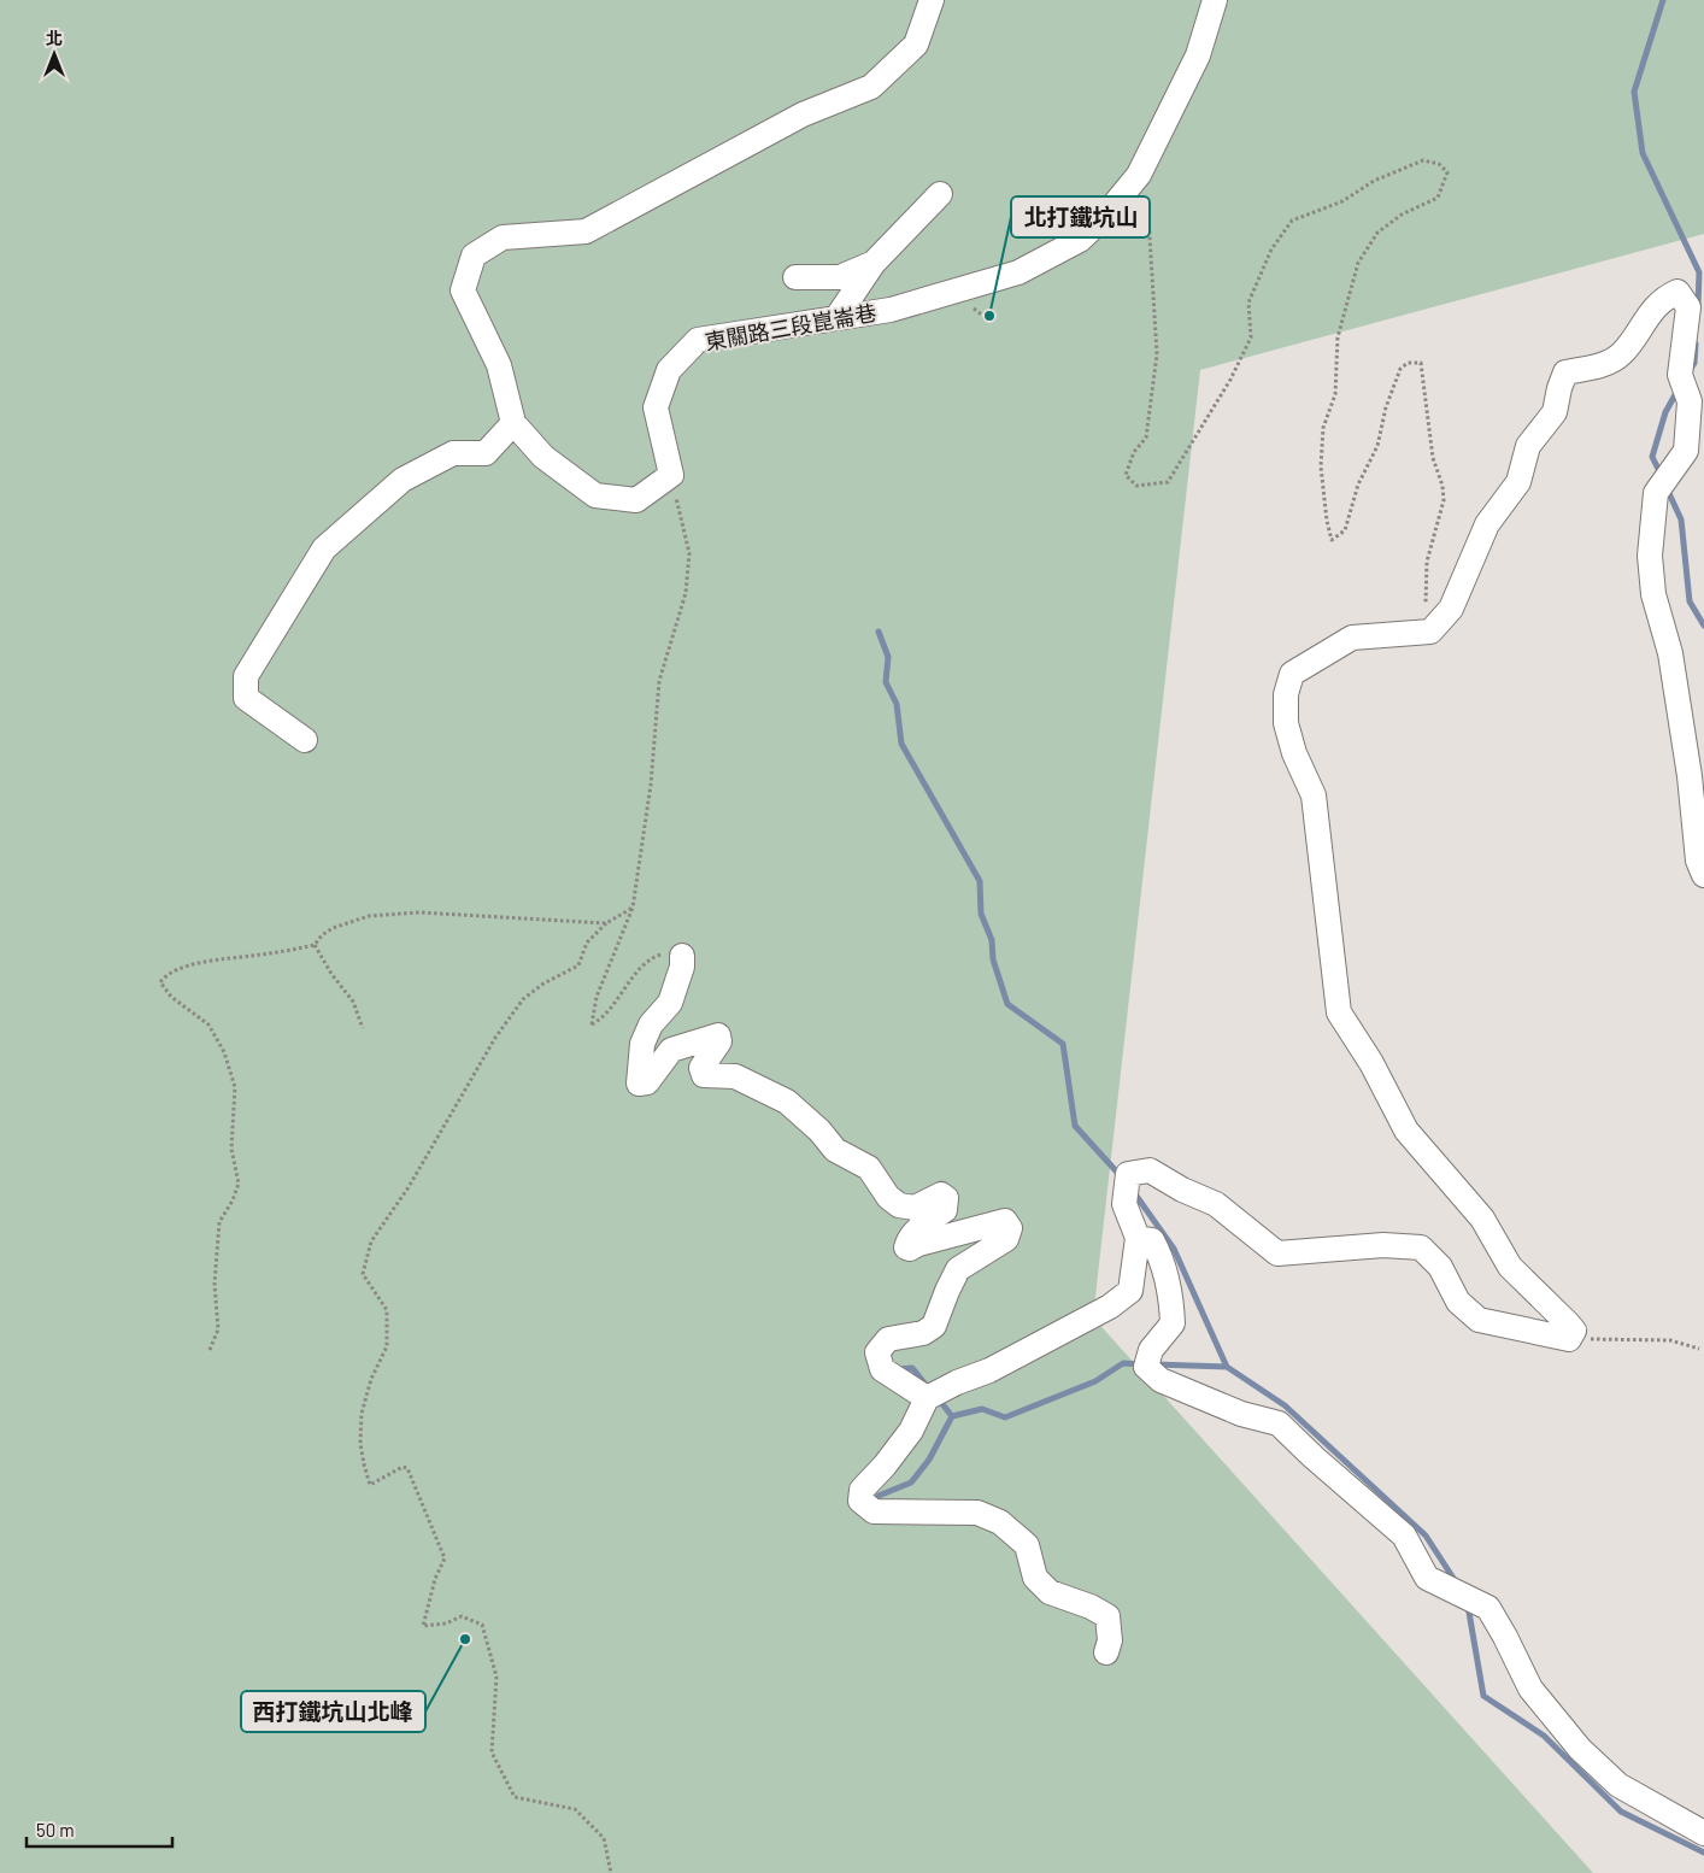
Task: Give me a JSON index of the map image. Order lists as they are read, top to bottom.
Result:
{
  "streets": {
    "street": ["東關路三段崑崙巷"]
  },
  "places": ["北打鐵坑山", "西打鐵坑山北峰"],
  "scale_bar": "50 m",
  "north": "top"
}
